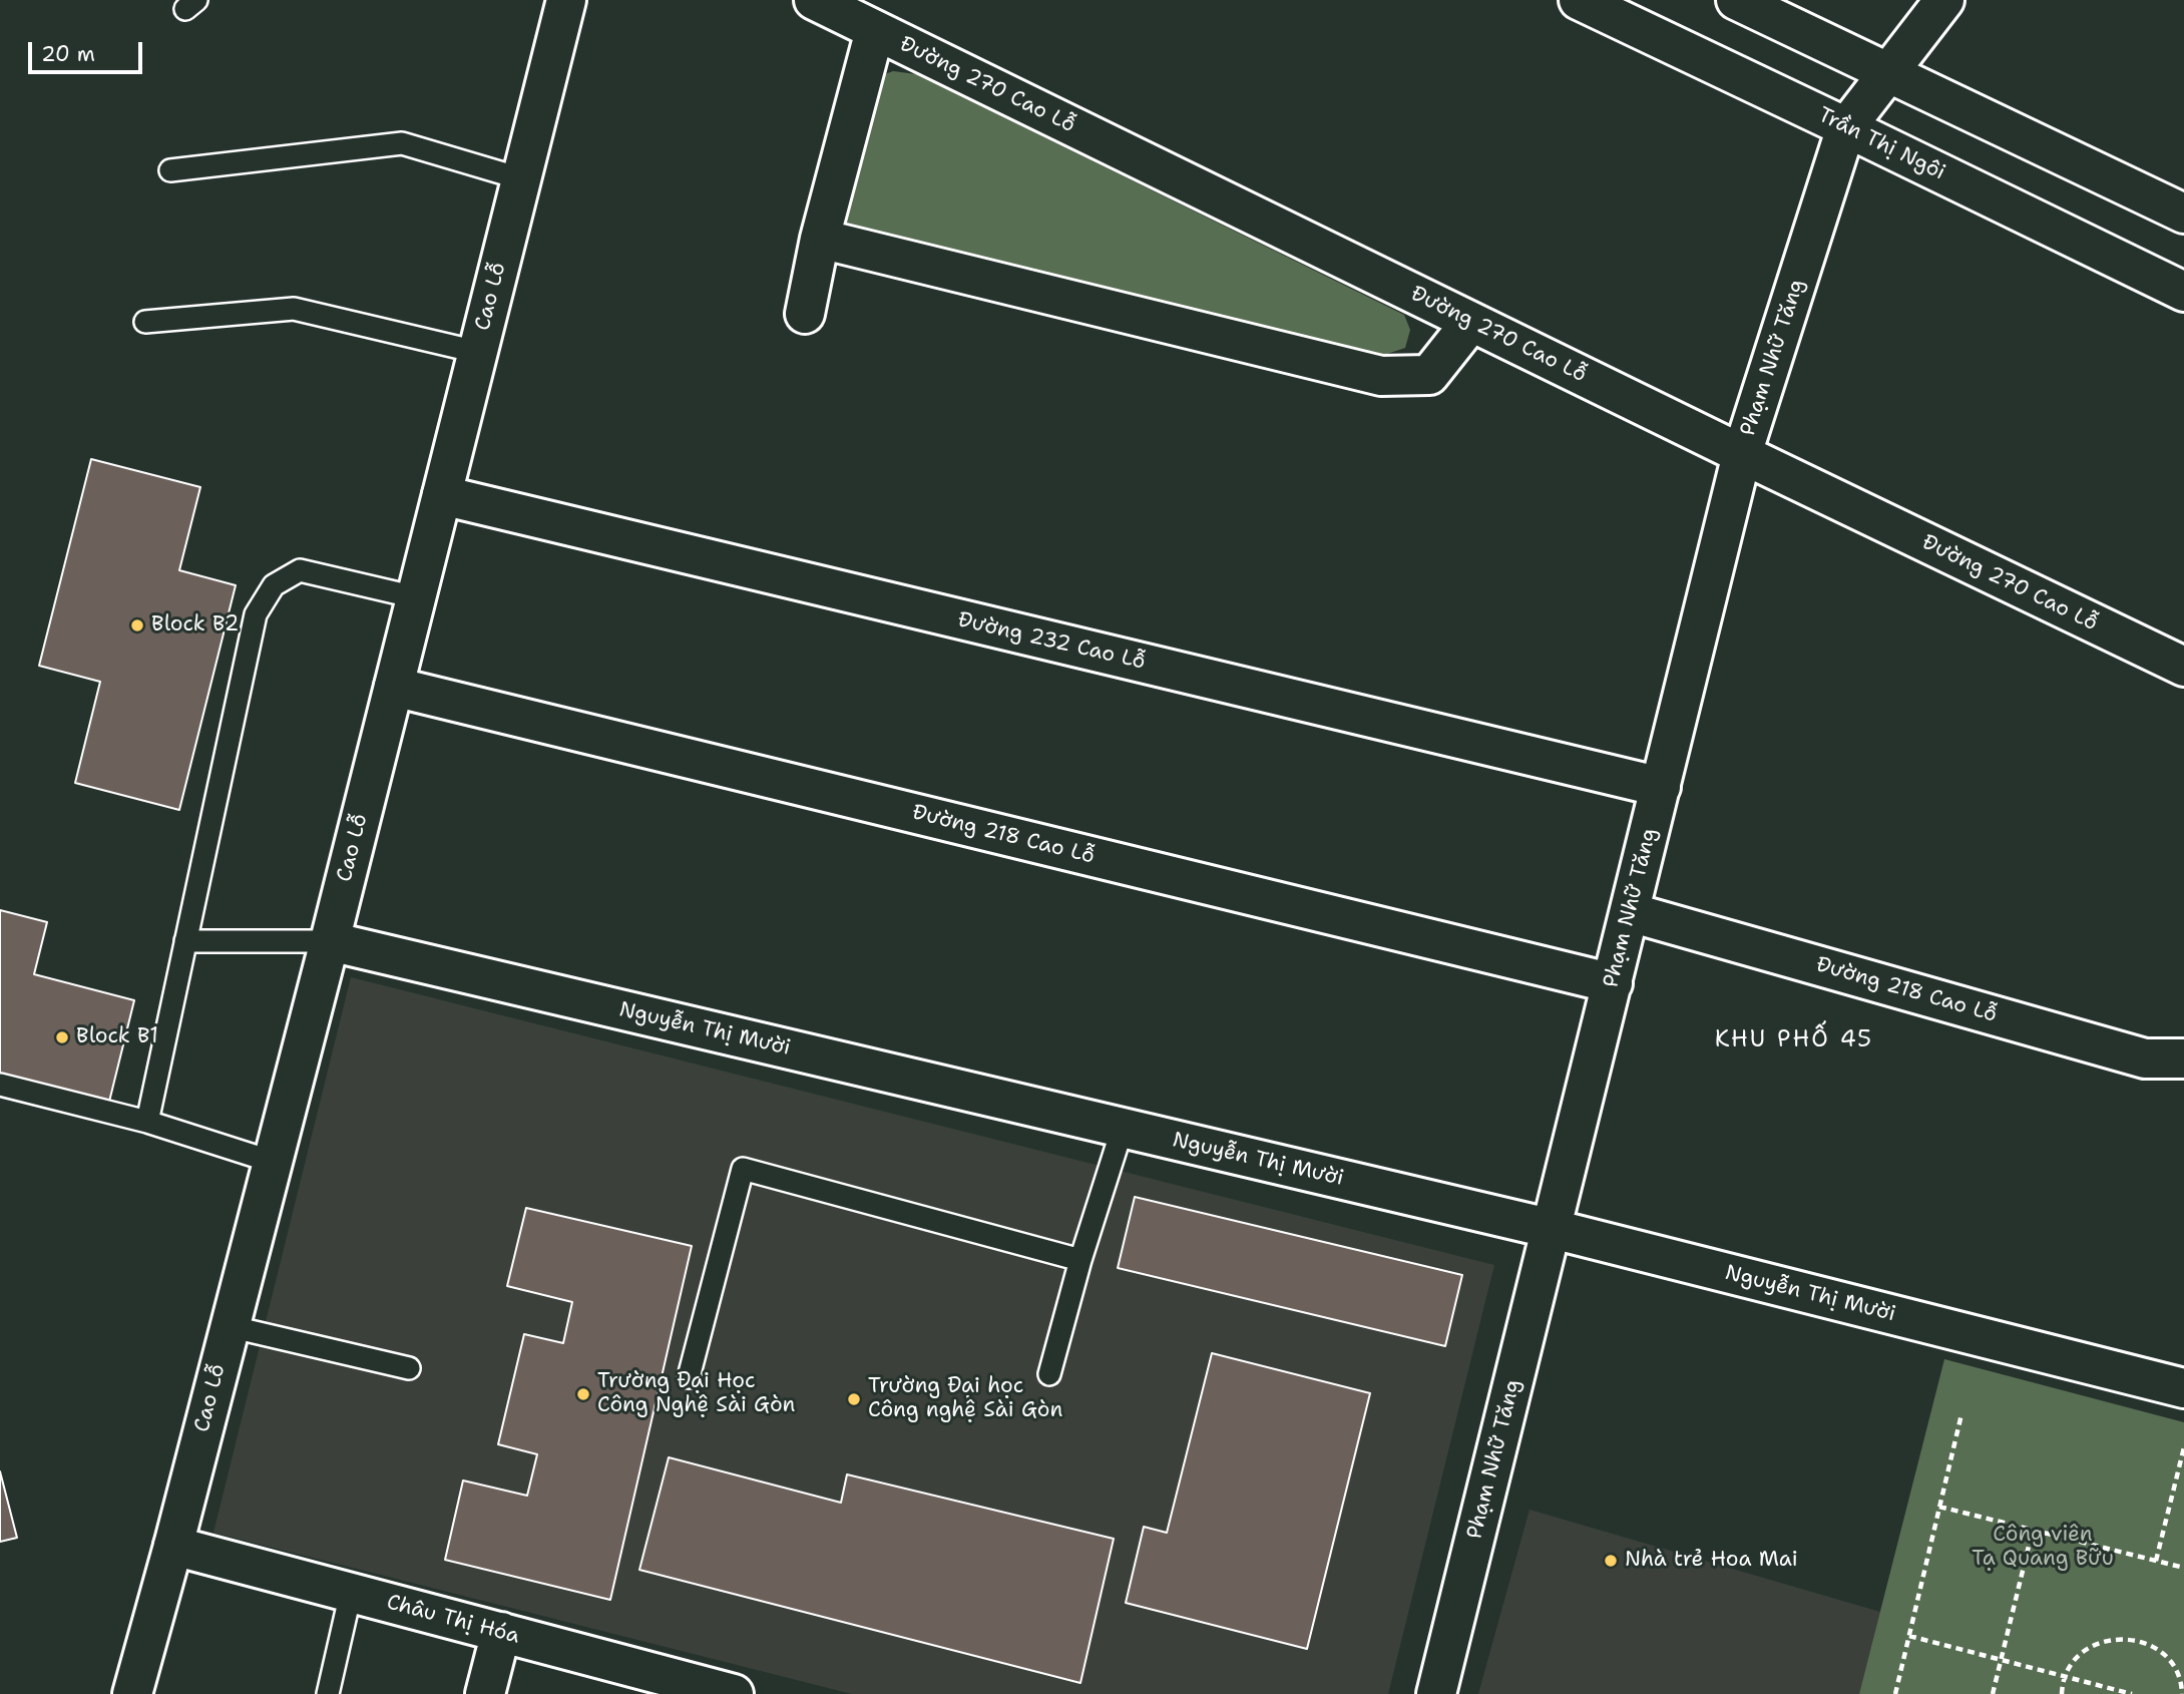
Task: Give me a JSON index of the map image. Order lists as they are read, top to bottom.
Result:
{
  "streets": {
    "street": [
      "Đường 270 Cao Lỗ",
      "Trần Thị Ngôi",
      "Cao Lỗ",
      "Phạm Nhữ Tăng",
      "Đường 232 Cao Lỗ",
      "Đường 218 Cao Lỗ",
      "Nguyễn Thị Mười",
      "Châu Thị Hóa"
    ]
  },
  "crossings": [
    ["Đường 270 Cao Lỗ", "Phạm Nhữ Tăng"],
    ["Trần Thị Ngôi", "Phạm Nhữ Tăng"],
    ["Cao Lỗ", "Đường 232 Cao Lỗ"],
    ["Cao Lỗ", "Đường 218 Cao Lỗ"],
    ["Cao Lỗ", "Nguyễn Thị Mười"],
    ["Cao Lỗ", "Châu Thị Hóa"],
    ["Phạm Nhữ Tăng", "Đường 232 Cao Lỗ"],
    ["Phạm Nhữ Tăng", "Đường 218 Cao Lỗ"],
    ["Phạm Nhữ Tăng", "Nguyễn Thị Mười"]
  ],
  "districts": ["KHU PHỐ 45"],
  "parks": ["Công viên Tạ Quang Bữu"],
  "places": [
    "Block B2",
    "Block B1",
    "Trường Đại Học Công Nghệ Sài Gòn",
    "Trường Đại học Công nghệ Sài Gòn",
    "Nhà trẻ Hoa Mai"
  ],
  "scale_bar": "20 m"
}
